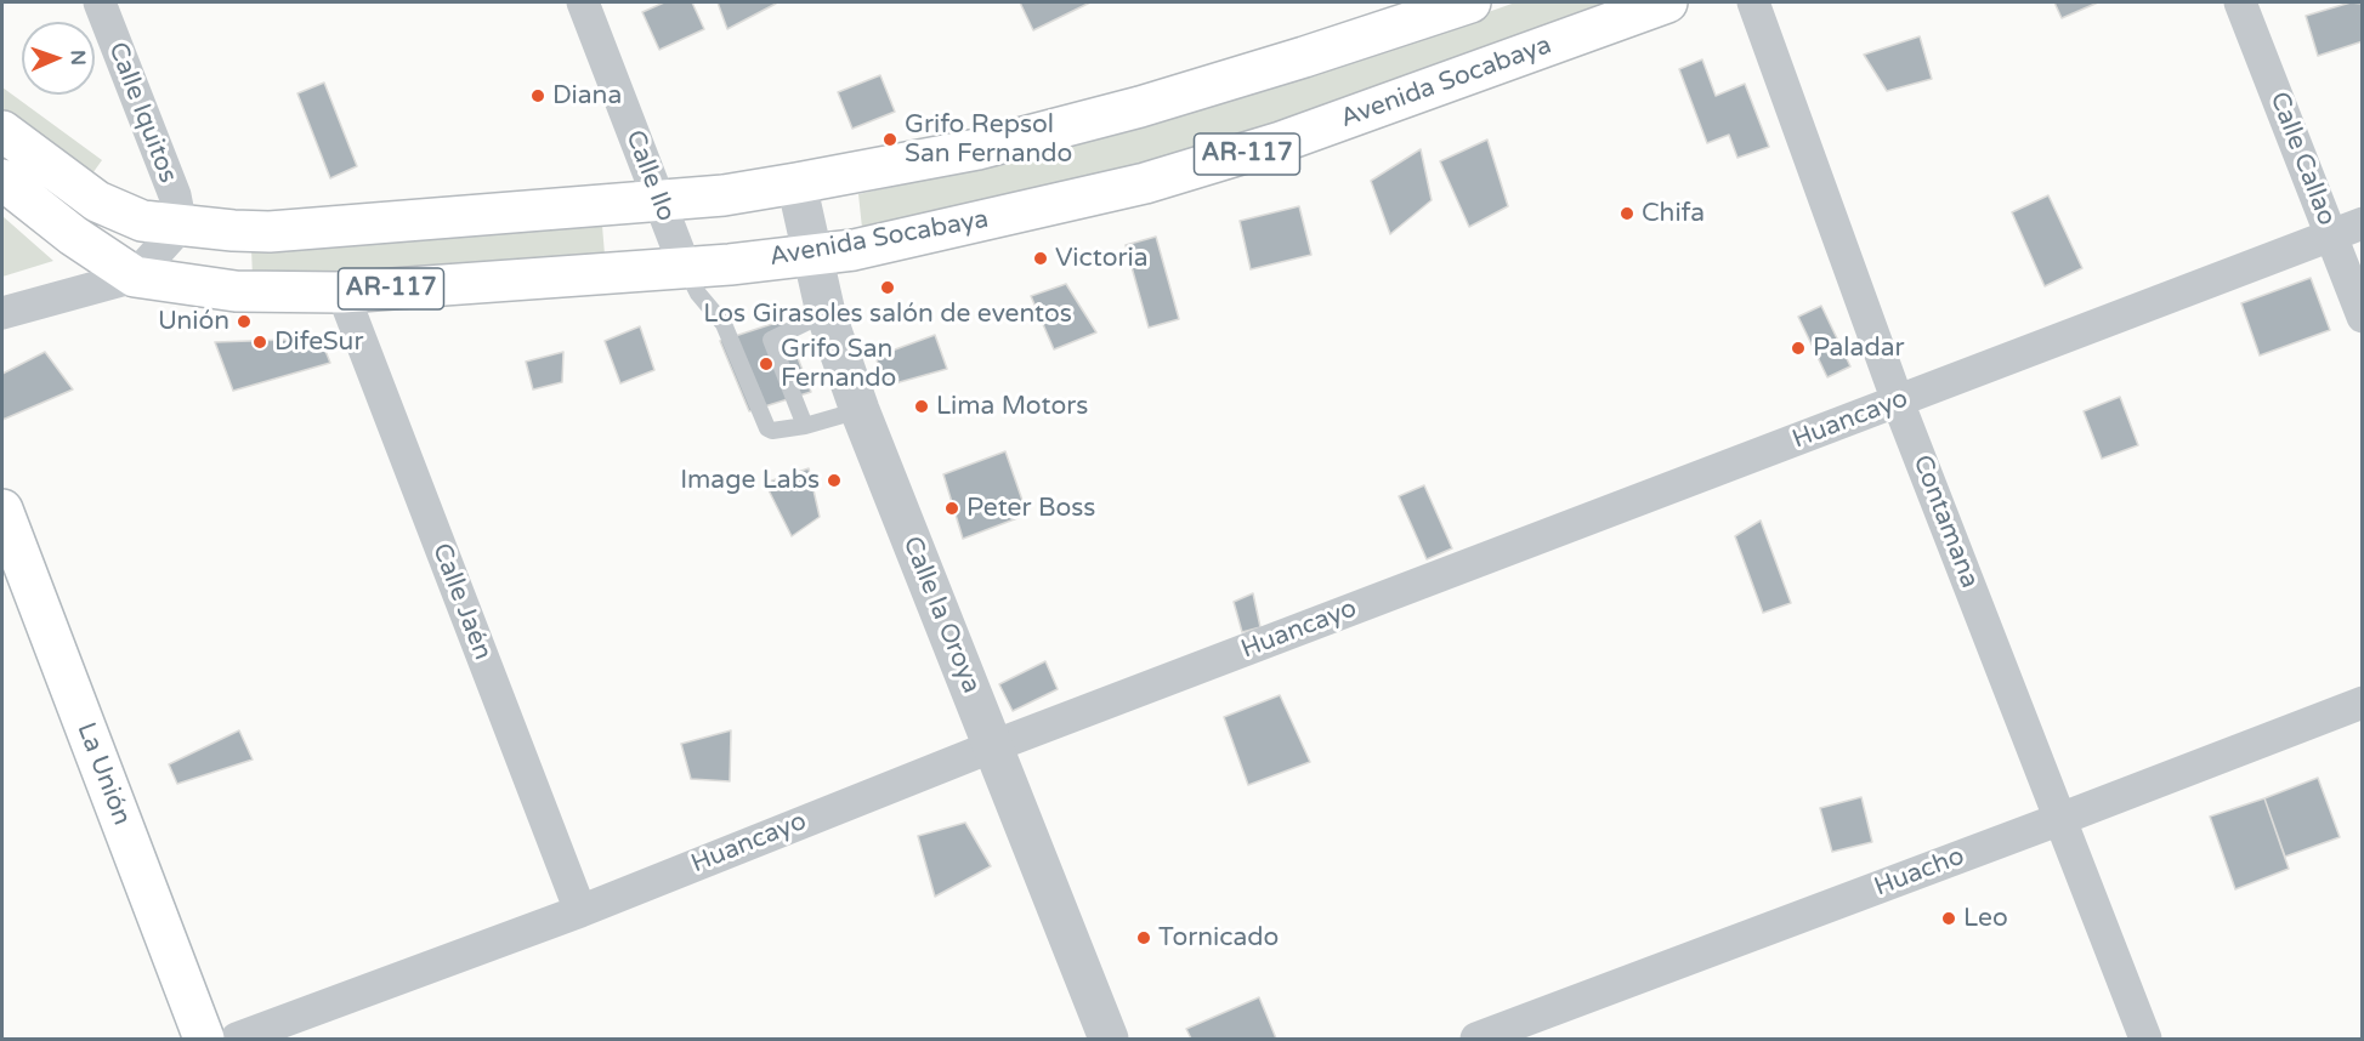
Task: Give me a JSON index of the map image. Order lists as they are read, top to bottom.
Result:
{
  "streets": {
    "main road": ["Avenida Socabaya", "AR-117", "La Unión"],
    "street": [
      "Calle Iquitos",
      "Calle Callao",
      "Calle Ilo",
      "Huancayo",
      "Contamana",
      "Calle Jaén",
      "Calle la Oroya",
      "Huacho"
    ]
  },
  "crossings": [
    ["Avenida Socabaya", "Calle Ilo"],
    ["Avenida Socabaya", "Calle Jaén"],
    ["Avenida Socabaya", "Calle la Oroya"],
    ["Calle Callao", "Huancayo"],
    ["Huancayo", "Contamana"],
    ["Huancayo", "Calle Jaén"],
    ["Huancayo", "Calle la Oroya"],
    ["Contamana", "Huacho"]
  ],
  "places": [
    "Diana",
    "Grifo Repsol San Fernando",
    "Chifa",
    "Victoria",
    "Los Girasoles salón de eventos",
    "Unión",
    "DifeSur",
    "Paladar",
    "Grifo San Fernando",
    "Lima Motors",
    "Image Labs",
    "Peter Boss",
    "Leo",
    "Tornicado"
  ],
  "north": "right"
}
